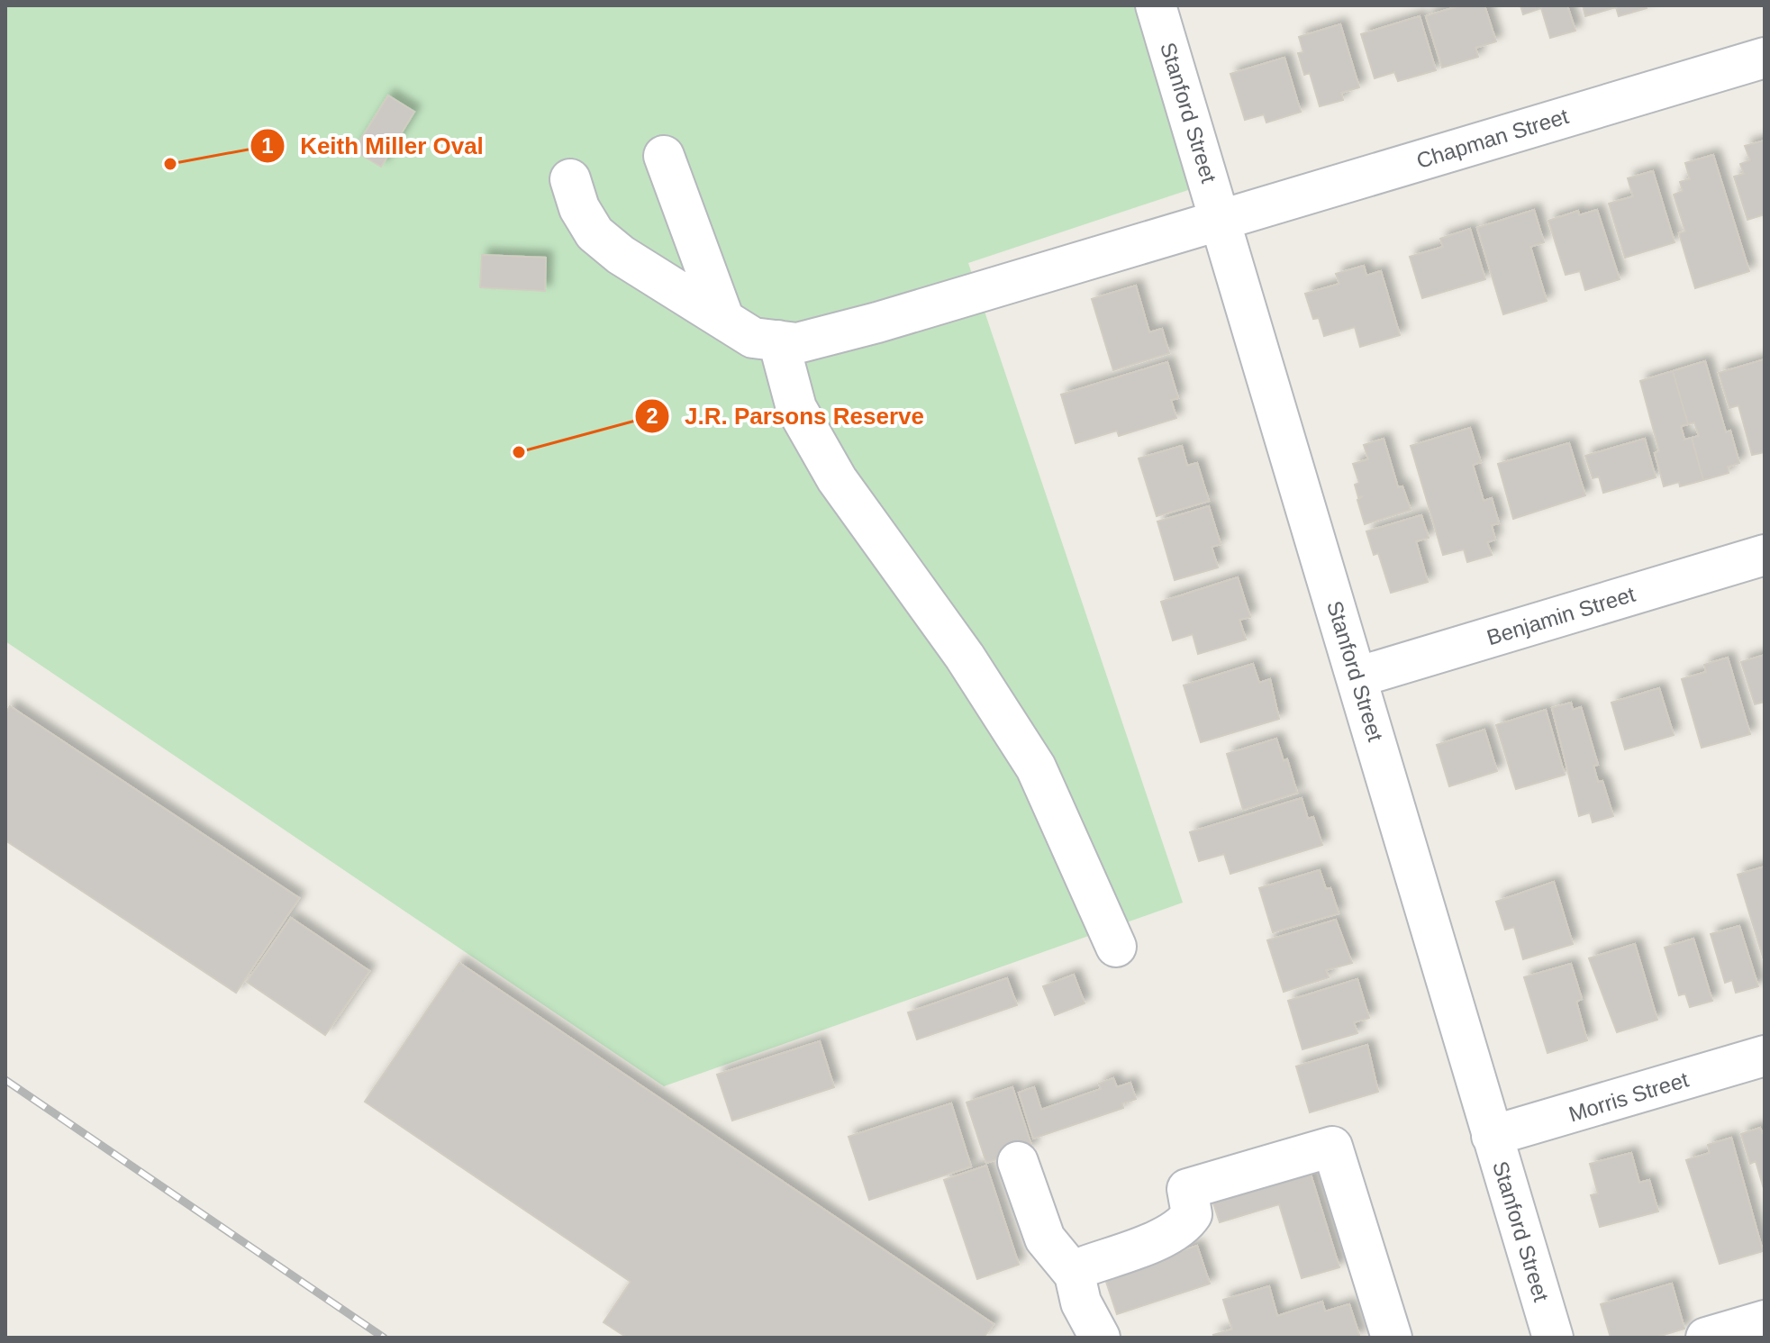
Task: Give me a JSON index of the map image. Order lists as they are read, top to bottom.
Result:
{
  "streets": {
    "street": [
      "Stanford Street",
      "Chapman Street",
      "Benjamin Street",
      "Morris Street"
    ]
  },
  "crossings": [
    ["Stanford Street", "Chapman Street"],
    ["Stanford Street", "Benjamin Street"],
    ["Stanford Street", "Morris Street"]
  ],
  "places": ["Keith Miller Oval", "J.R. Parsons Reserve"]
}
